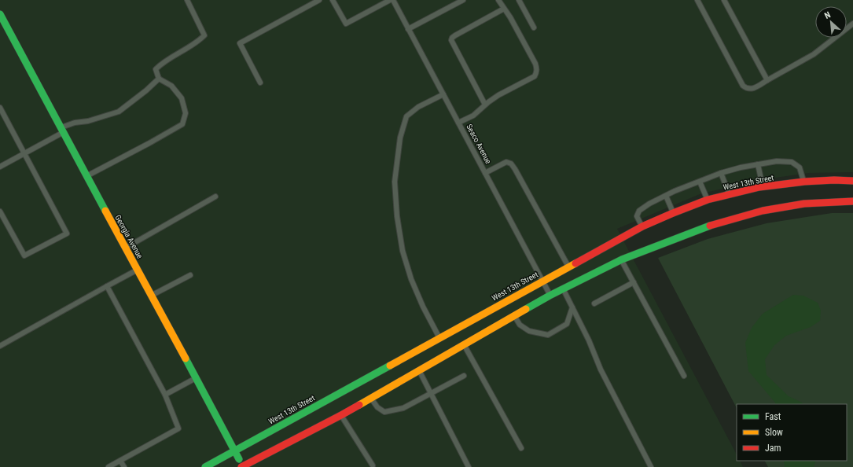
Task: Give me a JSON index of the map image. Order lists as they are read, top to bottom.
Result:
{
  "streets": {
    "main road": ["West 13th Street", "Georgia Avenue"],
    "lane": ["Seaco Avenue"]
  },
  "crossings": [
    ["Seaco Avenue", "West 13th Street"],
    ["West 13th Street", "Georgia Avenue"]
  ],
  "legend": ["Fast", "Slow", "Jam"],
  "north": "top left"
}
